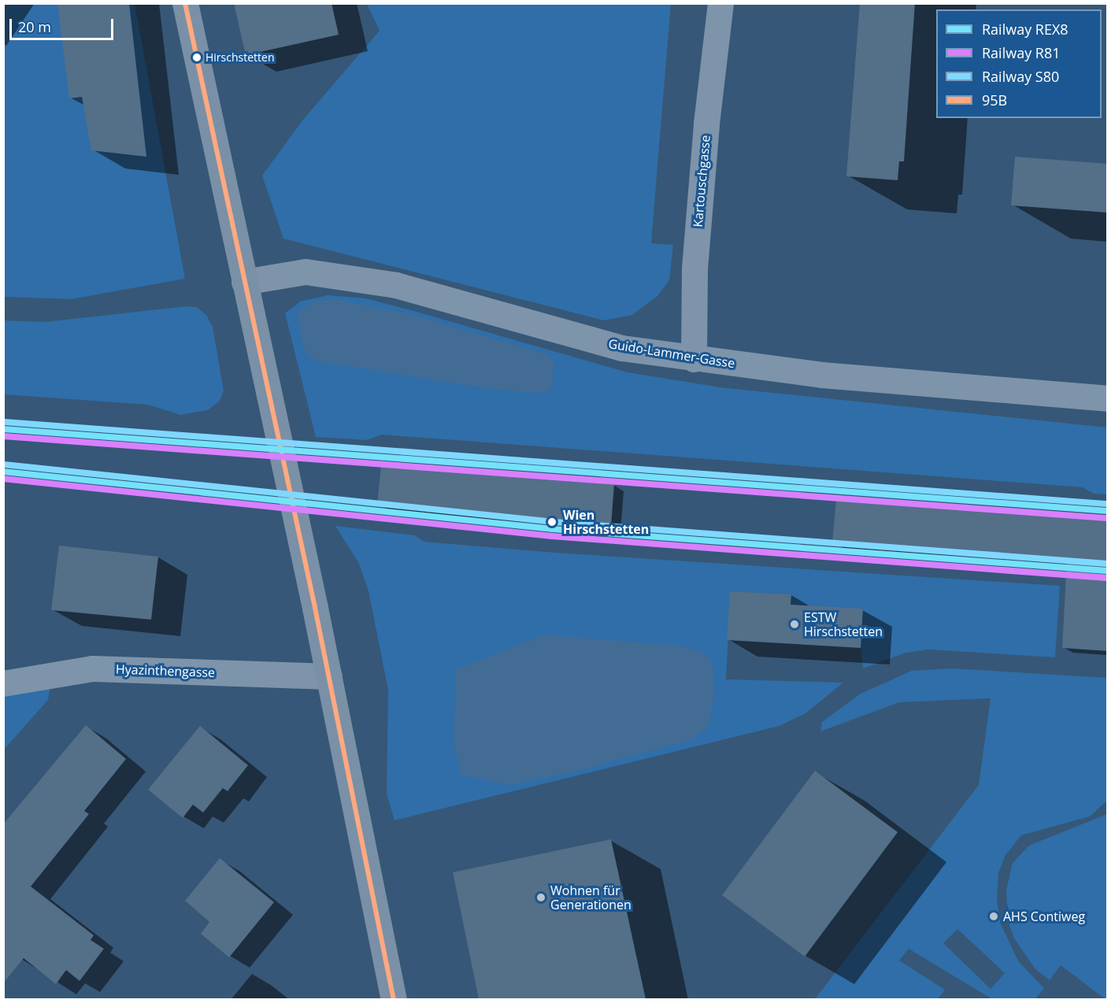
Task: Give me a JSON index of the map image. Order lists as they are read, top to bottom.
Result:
{
  "streets": {
    "street": ["Kartouschgasse", "Guido-Lammer-Gasse", "Hyazinthengasse"]
  },
  "crossings": [
    ["Kartouschgasse", "Guido-Lammer-Gasse"]
  ],
  "places": [
    "Hirschstetten",
    "Wien Hirschstetten",
    "ESTW Hirschstetten",
    "Wohnen für Generationen",
    "AHS Contiweg"
  ],
  "lines": [
    "transit line 95B",
    "rail line S80",
    "rail line REX8",
    "rail line R81"
  ],
  "legend": [
    "Railway REX8",
    "Railway R81",
    "Railway S80",
    "95B"
  ],
  "scale_bar": "20 m"
}
